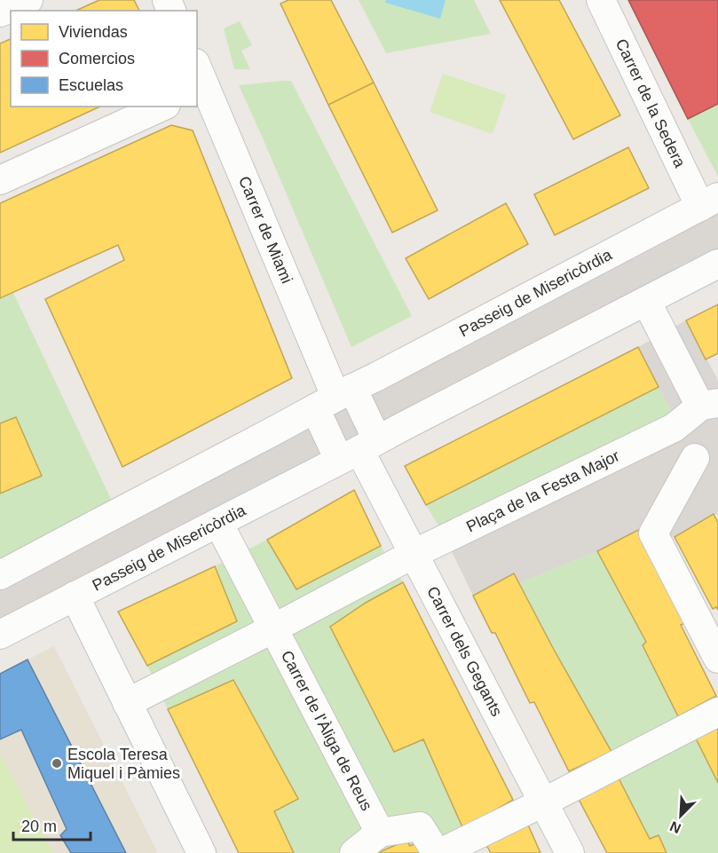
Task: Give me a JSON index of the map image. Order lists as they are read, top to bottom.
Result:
{
  "streets": {
    "street": [
      "Carrer de la Sedera",
      "Carrer de Miami",
      "Passeig de Misericòrdia",
      "Plaça de la Festa Major",
      "Carrer dels Gegants",
      "Carrer de l'Àliga de Reus"
    ]
  },
  "crossings": [
    ["Carrer de la Sedera", "Passeig de Misericòrdia"],
    ["Carrer de Miami", "Passeig de Misericòrdia"],
    ["Passeig de Misericòrdia", "Plaça de la Festa Major"],
    ["Passeig de Misericòrdia", "Carrer dels Gegants"],
    ["Passeig de Misericòrdia", "Carrer de l'Àliga de Reus"],
    ["Plaça de la Festa Major", "Carrer dels Gegants"]
  ],
  "places": ["Escola Teresa Miquel i Pàmies"],
  "legend": ["Viviendas", "Comercios", "Escuelas"],
  "scale_bar": "20 m",
  "north": "bottom left"
}
